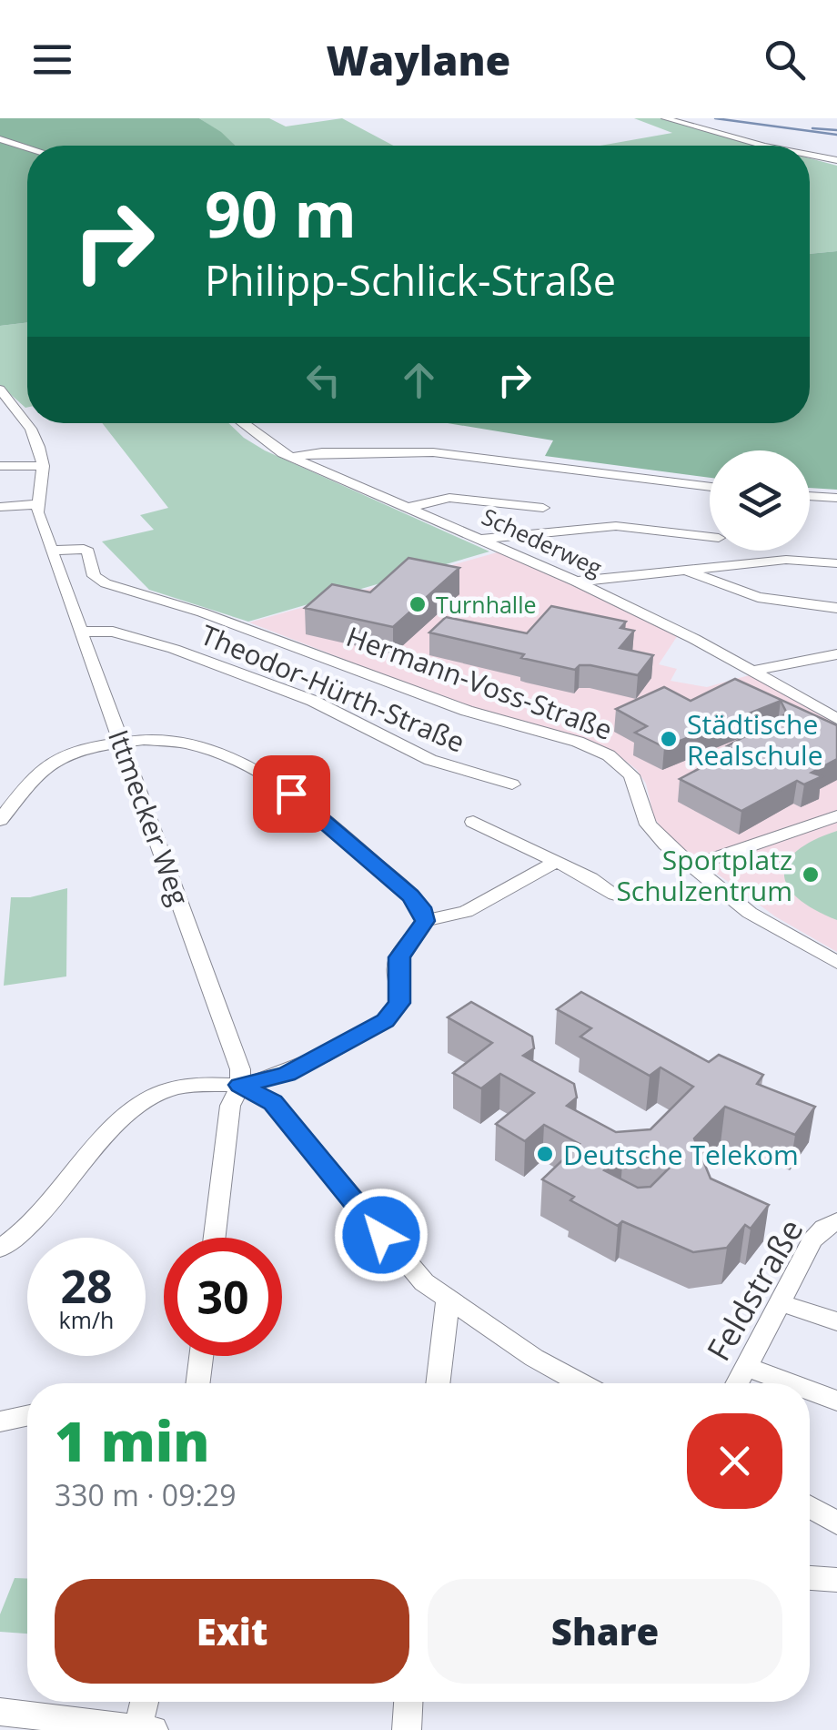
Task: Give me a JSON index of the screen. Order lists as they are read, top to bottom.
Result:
{
  "streets": {
    "street": [
      "Schederweg",
      "Hermann-Voss-Straße",
      "Theodor-Hürth-Straße",
      "Ittmecker Weg",
      "Feldstraße"
    ]
  },
  "crossings": [
    ["Hermann-Voss-Straße", "Ittmecker Weg"],
    ["Theodor-Hürth-Straße", "Ittmecker Weg"]
  ],
  "places": [
    "Turnhalle",
    "Städtische Realschule",
    "Sportplatz Schulzentrum",
    "Deutsche Telekom"
  ],
  "page": {
    "header": "Waylane",
    "turn": ["90 m", "Philipp-Schlick-Straße"],
    "speed": "28 km/h",
    "limit": "30",
    "heading": ["1 min", "330 m · 09:29"],
    "buttons": ["Exit", "Share"]
  }
}
